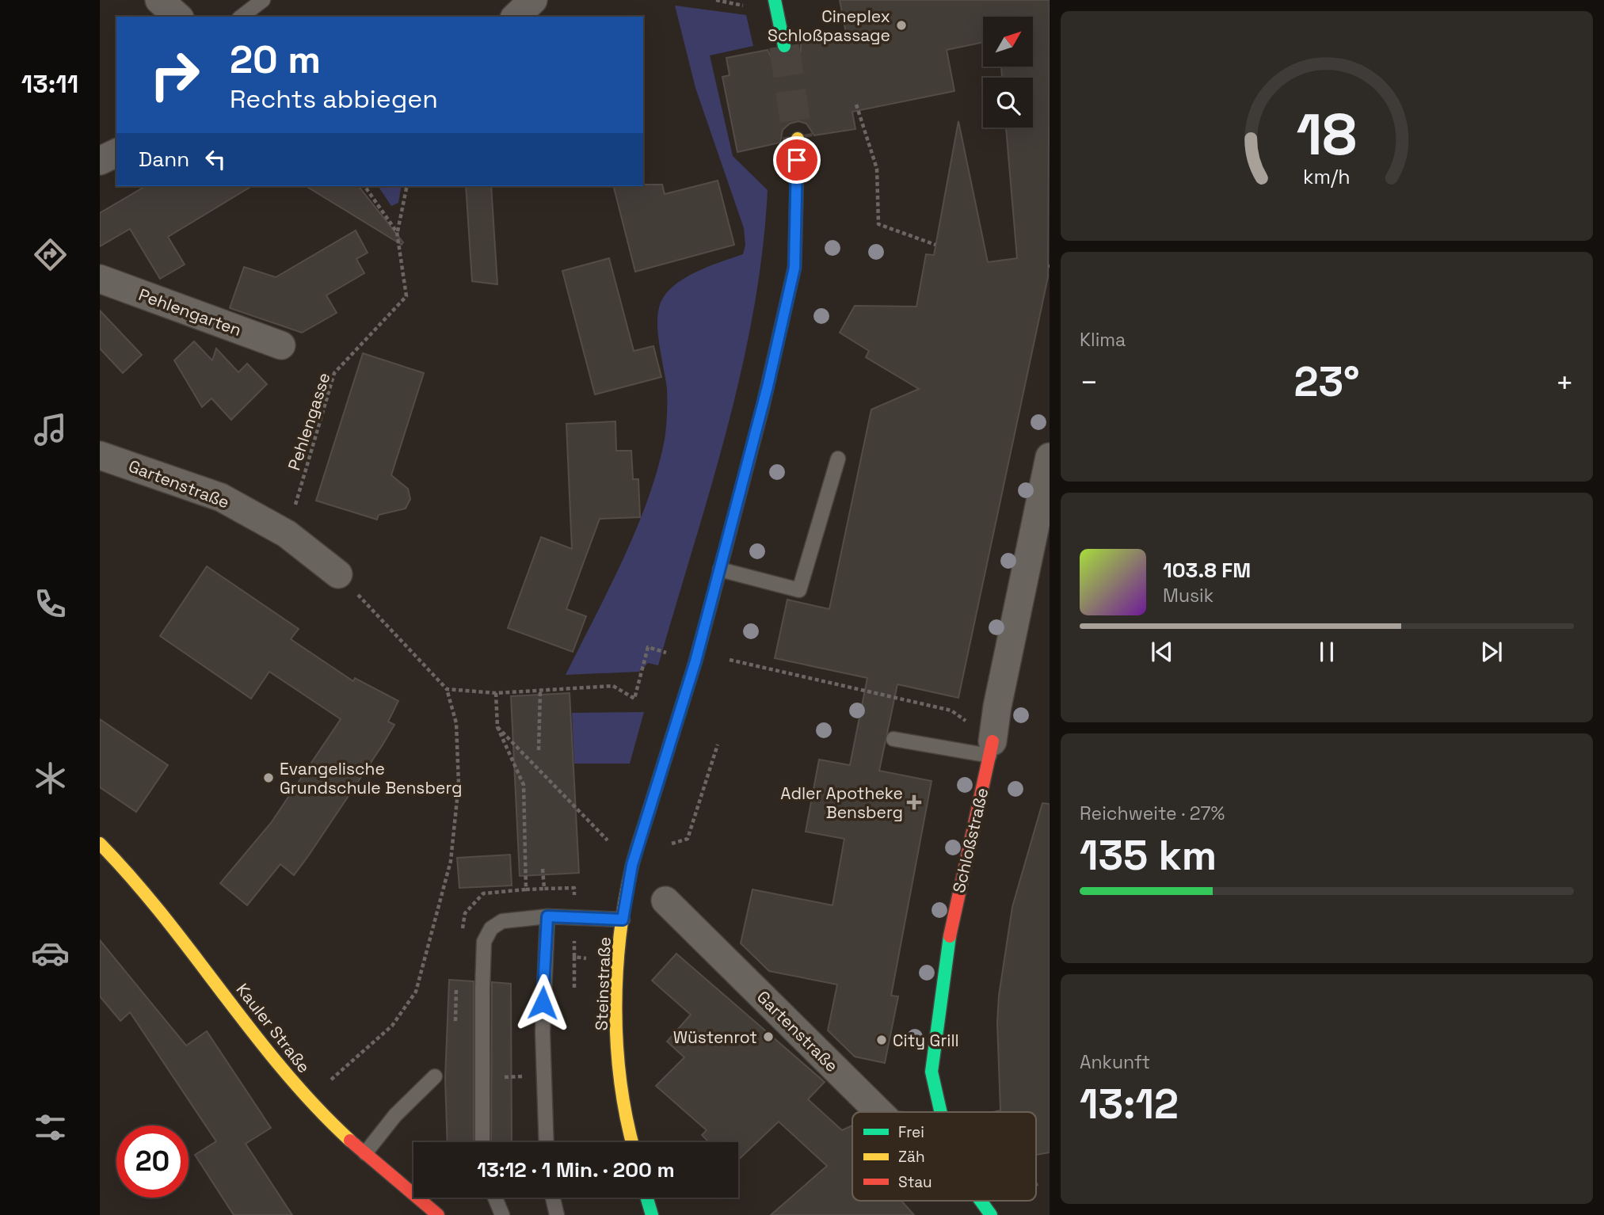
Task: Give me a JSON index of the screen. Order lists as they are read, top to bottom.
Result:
{
  "streets": {
    "main road": ["Schloßstraße", "Steinstraße", "Kauler Straße"],
    "street": ["Pehlengarten", "Gartenstraße"],
    "path": ["Pehlengasse"]
  },
  "crossings": [
    ["Pehlengasse", "Gartenstraße"]
  ],
  "places": {
    "other": [
      "Cineplex Schloßpassage",
      "Evangelische Grundschule Bensberg",
      "Wüstenrot",
      "City Grill"
    ],
    "health": ["Adler Apotheke Bensberg"]
  },
  "legend": ["Frei", "Zäh", "Stau"],
  "north": "top right",
  "page": {
    "tabs": "13:11",
    "turn": ["20 m", "Rechts abbiegen"],
    "then": "Dann",
    "tile": [
      "Klima",
      ["Reichweite · 27%", "135 km"],
      ["Ankunft", "13:12"]
    ],
    "heat": ["−", "23°", "+"],
    "song": ["103.8 FM", "Musik"],
    "limit": "20",
    "trip": "13:12 · 1 Min. · 200 m",
    "gauge": ["18", "km/h"]
  }
}
